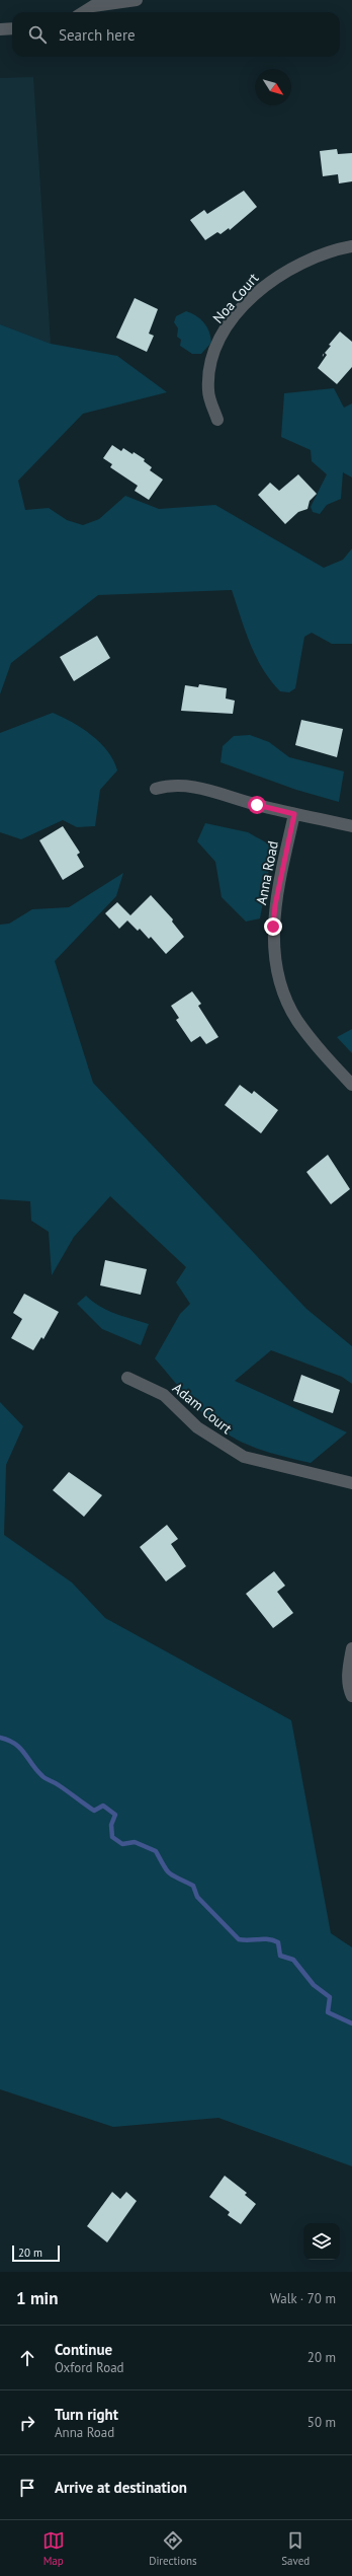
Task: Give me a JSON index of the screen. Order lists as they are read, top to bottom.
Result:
{
  "streets": {
    "street": ["Noa Court", "Anna Road", "Adam Court"]
  },
  "scale_bar": "20 m",
  "north": "bottom right",
  "page": {
    "search": "Search here",
    "scale": "20 m",
    "heading": ["1 min", "Walk · 70 m"],
    "list": [
      ["Continue", "Oxford Road", "20 m"],
      ["Turn right", "Anna Road", "50 m"],
      "Arrive at destination"
    ],
    "nav": ["Map", "Directions", "Saved"]
  }
}
